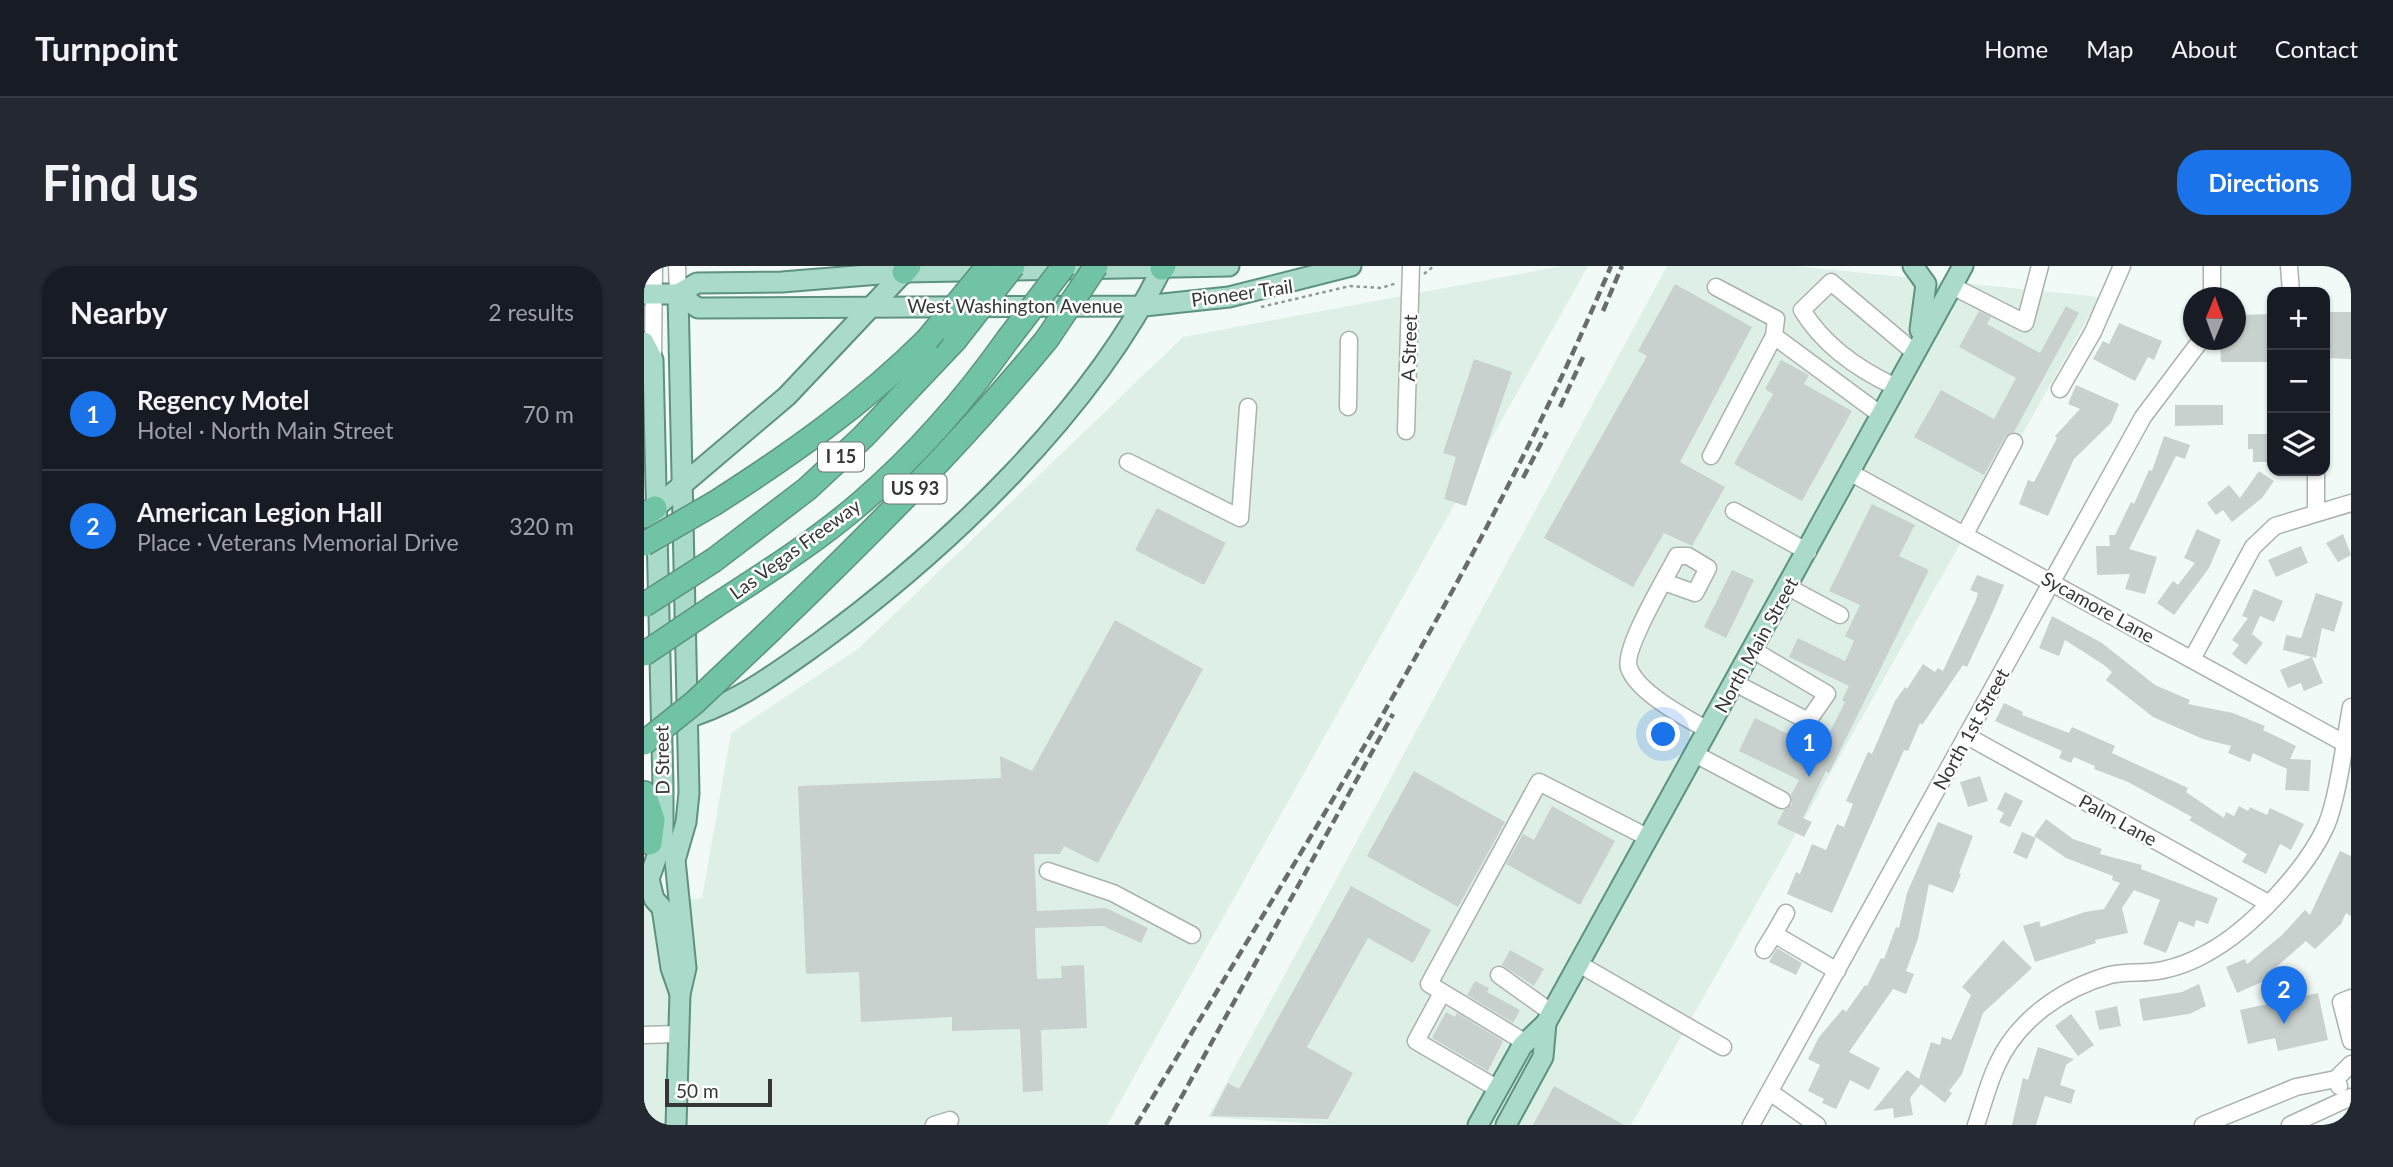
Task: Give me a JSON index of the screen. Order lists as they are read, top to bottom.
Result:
{
  "streets": {
    "highway": ["I 15", "US 93", "Las Vegas Freeway"],
    "main road": ["West Washington Avenue", "North Main Street", "D Street"],
    "street": [
      "A Street",
      "Sycamore Lane",
      "North 1st Street",
      "Palm Lane"
    ],
    "path": ["Pioneer Trail"]
  },
  "crossings": [
    ["Pioneer Trail", "A Street"],
    ["West Washington Avenue", "D Street"],
    ["Sycamore Lane", "North Main Street"],
    ["Sycamore Lane", "North 1st Street"],
    ["North 1st Street", "Palm Lane"]
  ],
  "scale_bar": "50 m",
  "north": "top",
  "page": {
    "header": "Turnpoint",
    "nav": [
      "Home",
      "Map",
      "About",
      "Contact"
    ],
    "buttons": "Directions",
    "title": "Find us",
    "heading": ["Nearby", "2 results"],
    "map_buttons": ["+", "−"],
    "list": [
      {
        "mark": "1",
        "name": "Regency Motel",
        "note": "Hotel · North Main Street",
        "value": "70 m"
      },
      {
        "mark": "2",
        "name": "American Legion Hall",
        "note": "Place · Veterans Memorial Drive",
        "value": "320 m"
      }
    ],
    "pins": ["1", "2"],
    "scale": "50 m"
  }
}
